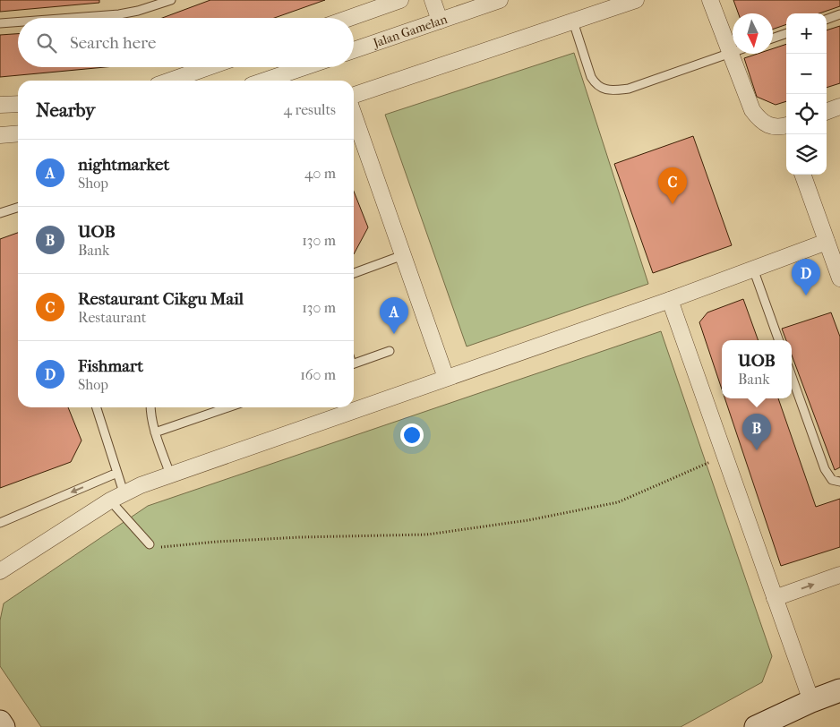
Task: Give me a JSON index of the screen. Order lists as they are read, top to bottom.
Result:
{
  "streets": {
    "street": ["Jalan Gamelan"]
  },
  "north": "bottom",
  "page": {
    "map_buttons": ["+", "−"],
    "search": "Search here",
    "heading": ["Nearby", "4 results"],
    "list": [
      {
        "mark": "A",
        "name": "nightmarket",
        "note": "Shop",
        "value": "40 m"
      },
      {
        "mark": "B",
        "name": "UOB",
        "note": "Bank",
        "value": "130 m"
      },
      {
        "mark": "C",
        "name": "Restaurant Cikgu Mail",
        "note": "Restaurant",
        "value": "130 m"
      },
      {
        "mark": "D",
        "name": "Fishmart",
        "note": "Shop",
        "value": "160 m"
      }
    ],
    "pins": [
      "C",
      "D",
      "A",
      "B"
    ],
    "popup": ["UOB", "Bank"]
  }
}
